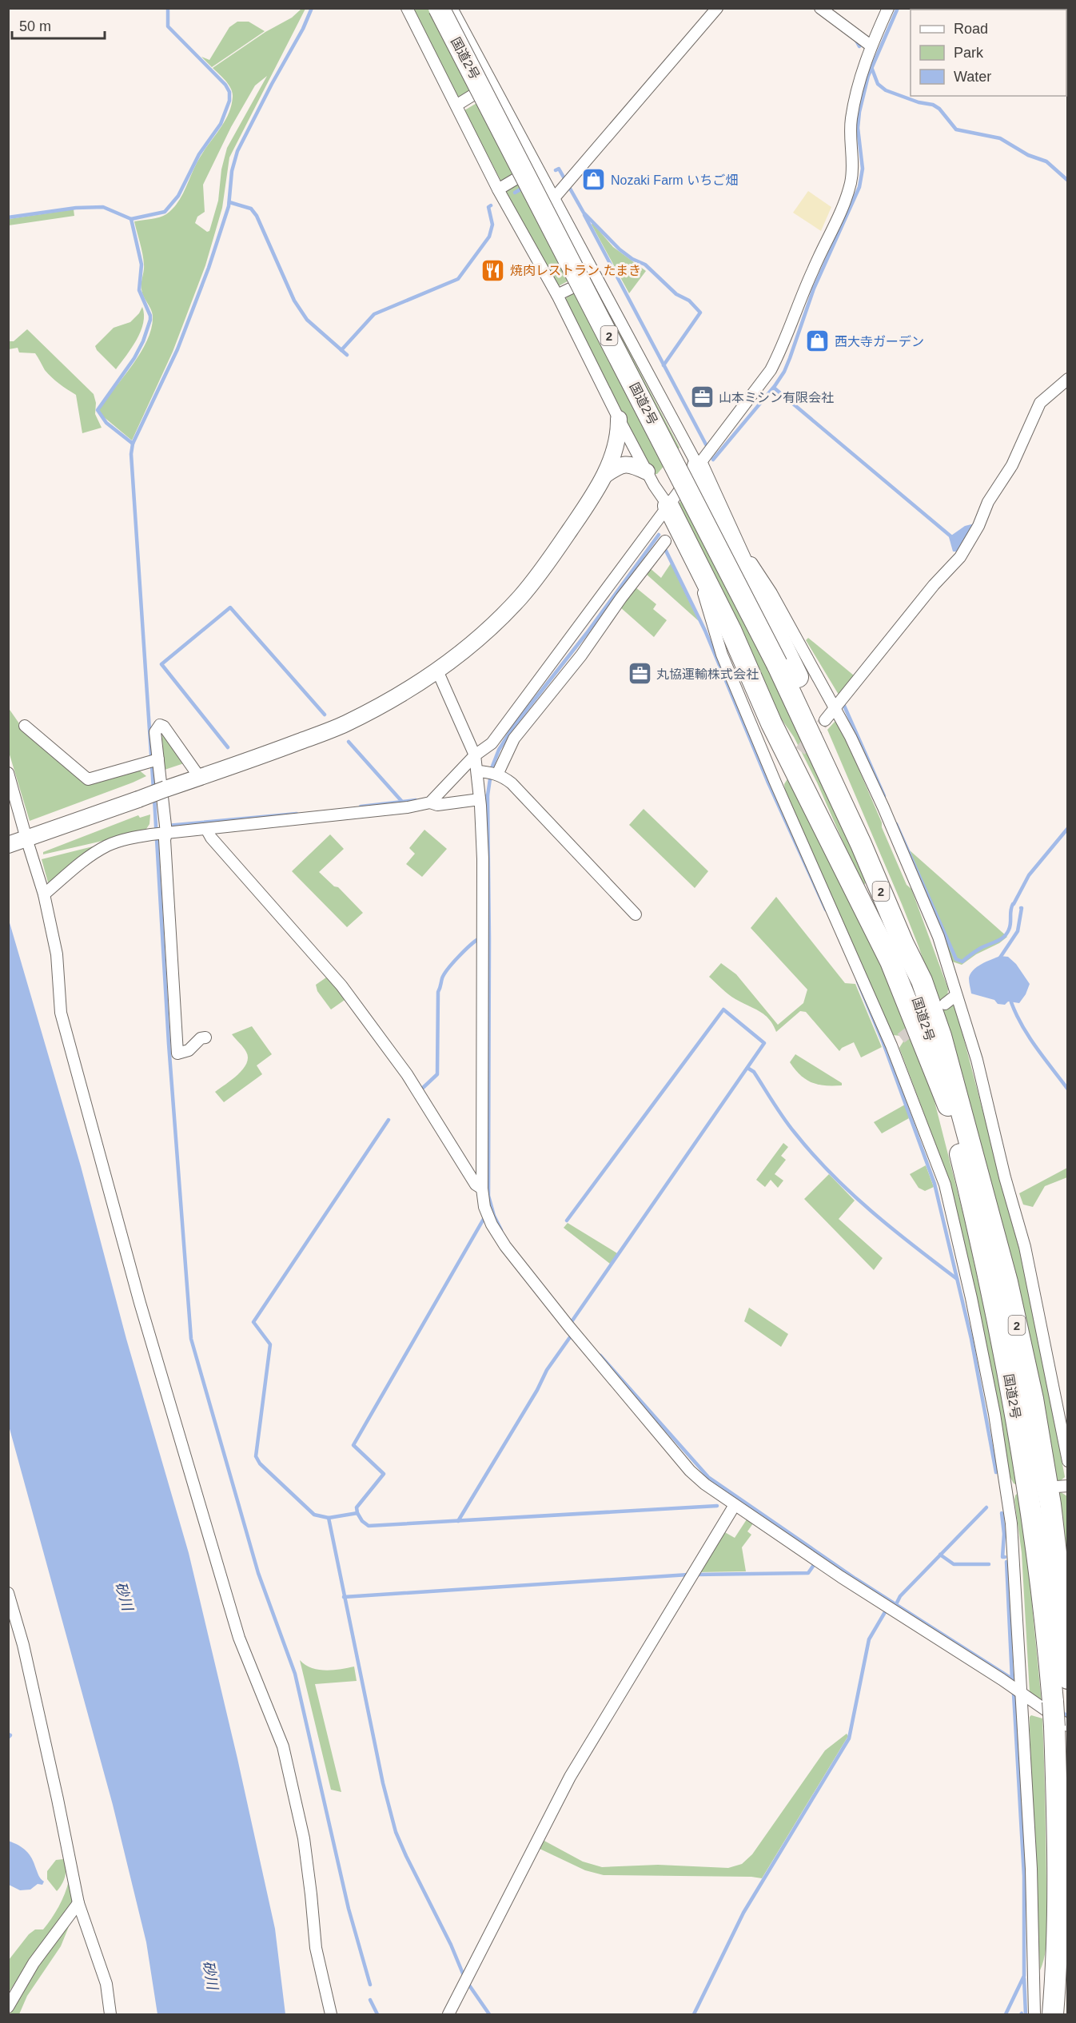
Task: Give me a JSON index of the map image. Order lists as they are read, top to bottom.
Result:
{
  "streets": {
    "highway": ["国道2号", "2"]
  },
  "water": ["砂川"],
  "places": {
    "shop": ["Nozaki Farm いちご畑", "西大寺ガーデン"],
    "restaurant": ["焼肉レストラン たまき"],
    "office": ["山本ミシン有限会社", "丸協運輸株式会社"]
  },
  "legend": ["Road", "Park", "Water"],
  "scale_bar": "50 m"
}
